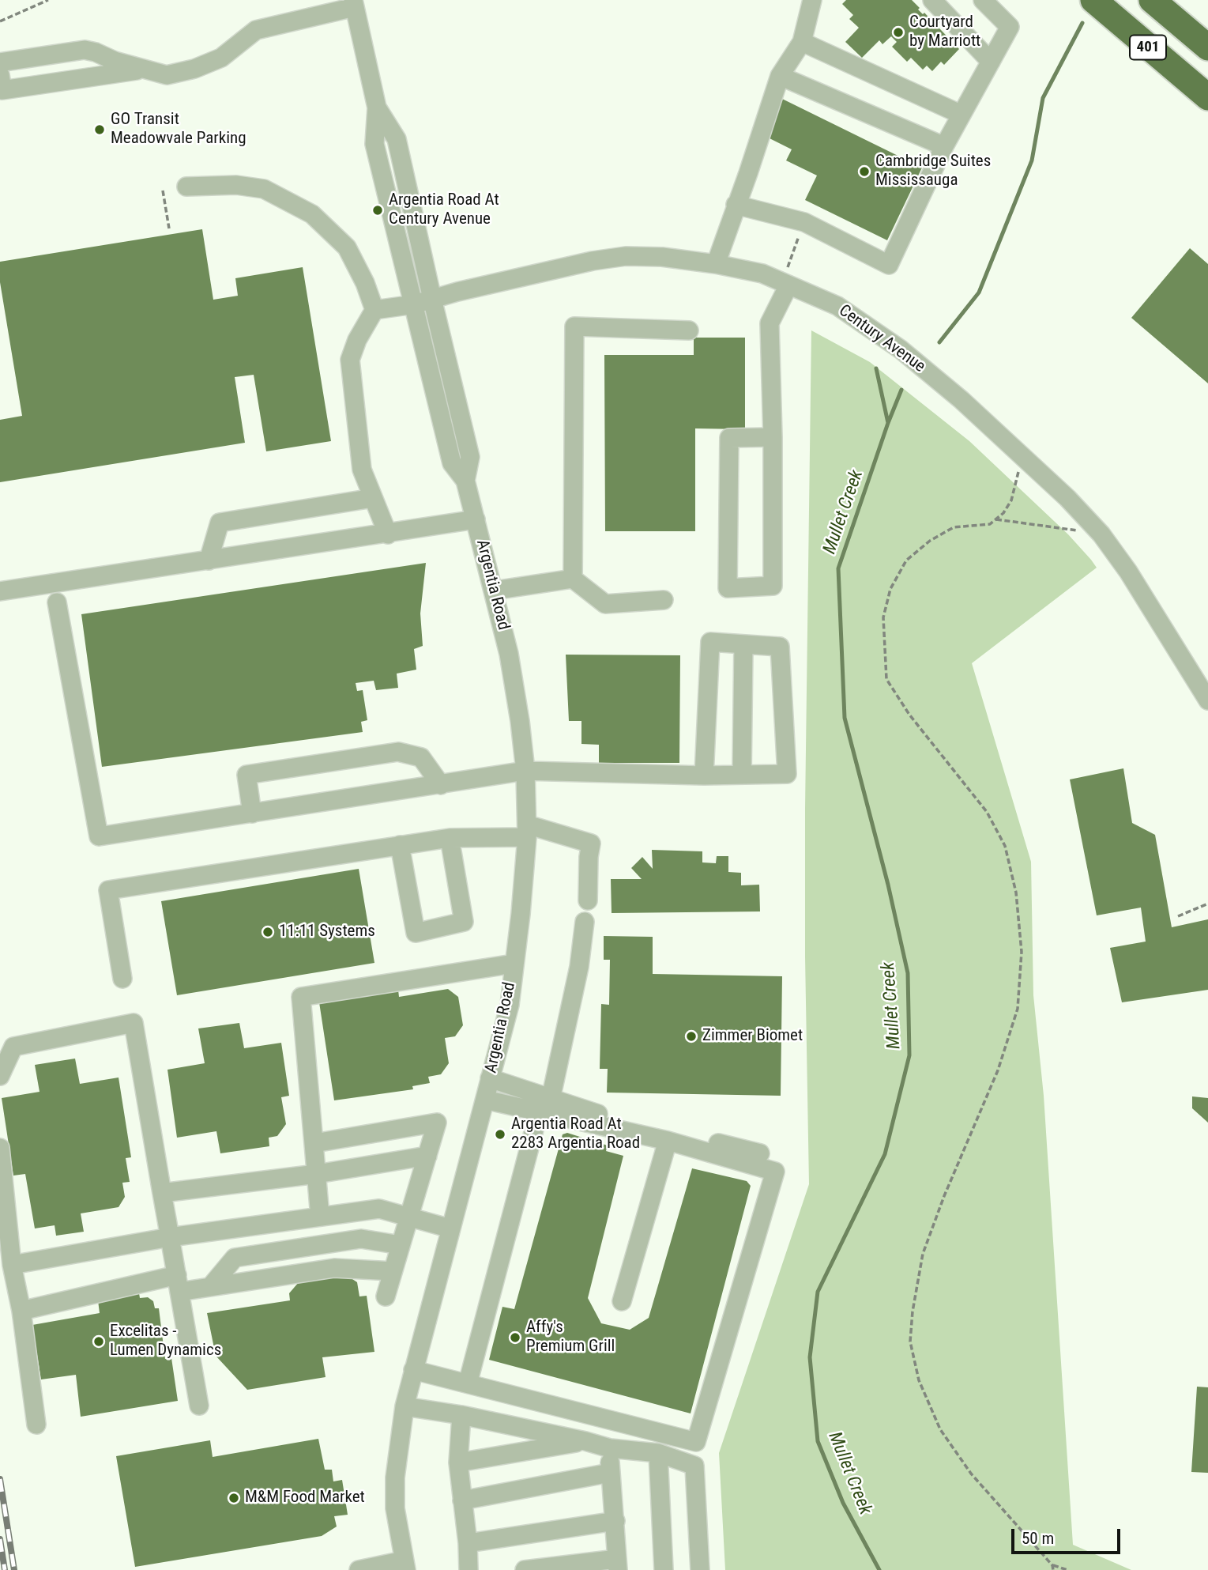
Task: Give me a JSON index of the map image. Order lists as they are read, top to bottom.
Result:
{
  "streets": {
    "highway": ["401"],
    "street": ["Century Avenue", "Argentia Road"]
  },
  "crossings": [
    ["Century Avenue", "Argentia Road"]
  ],
  "water": ["Mullet Creek"],
  "places": [
    "Courtyard by Marriott",
    "GO Transit Meadowvale Parking",
    "Cambridge Suites Mississauga",
    "Argentia Road At Century Avenue",
    "11:11 Systems",
    "Zimmer Biomet",
    "Argentia Road At 2283 Argentia Road",
    "Affy's Premium Grill",
    "Excelitas - Lumen Dynamics",
    "M&M Food Market"
  ],
  "scale_bar": "50 m"
}
